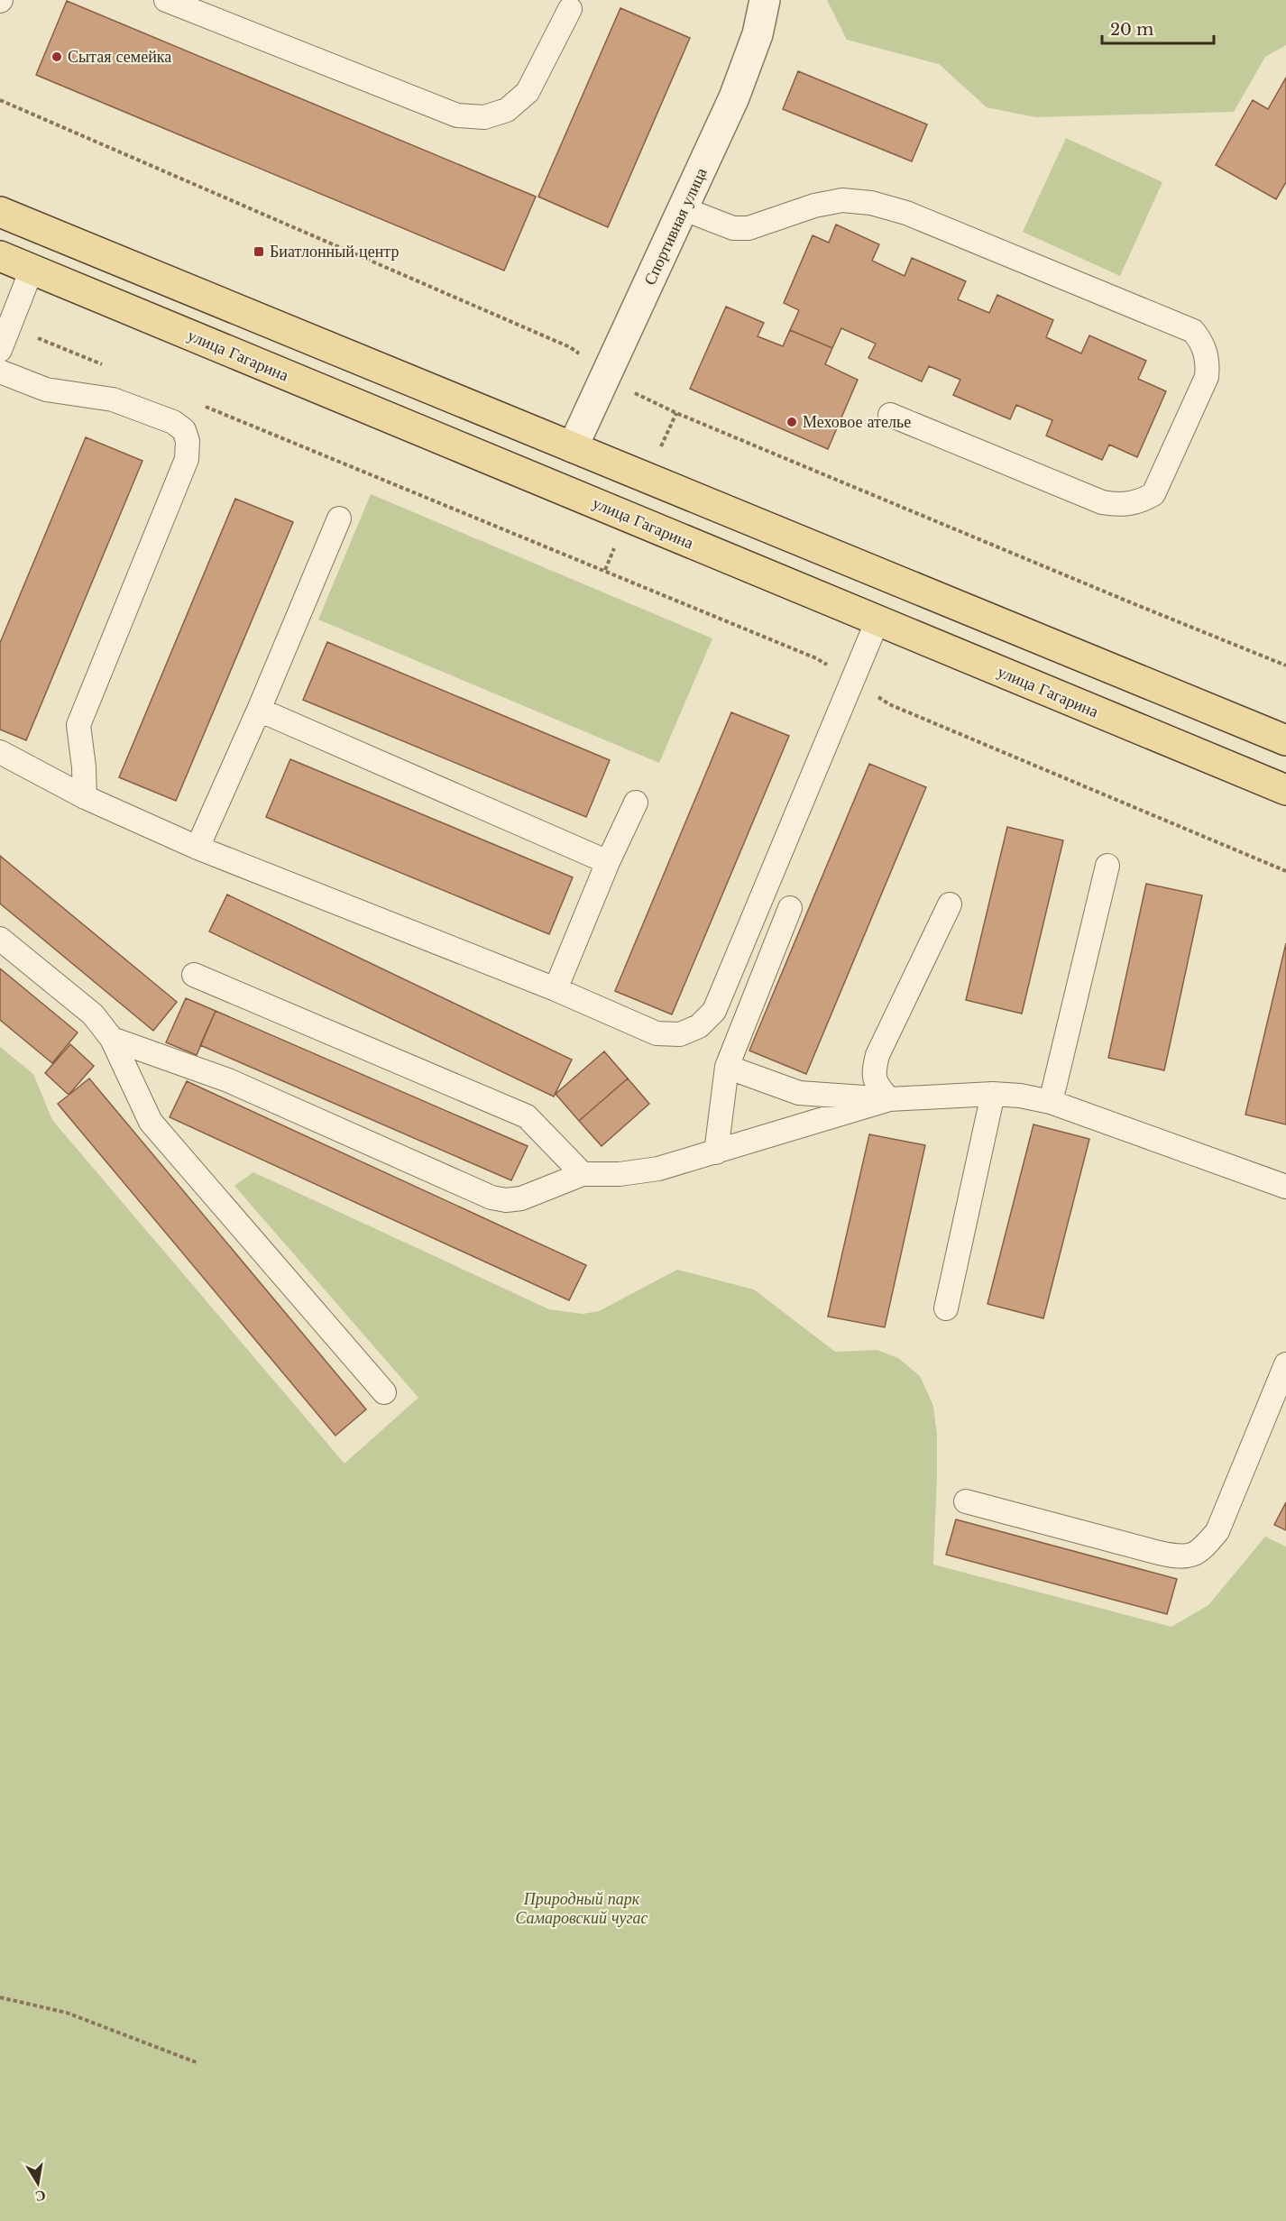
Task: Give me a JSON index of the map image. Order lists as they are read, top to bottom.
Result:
{
  "streets": {
    "main road": ["улица Гагарина"],
    "street": ["Спортивная улица"]
  },
  "parks": ["Природный парк Самаровский чугас"],
  "places": {
    "other": ["Сытая семейка", "Меховое ателье"],
    "transit": ["Биатлонный центр"]
  },
  "scale_bar": "20 m",
  "north": "bottom"
}
